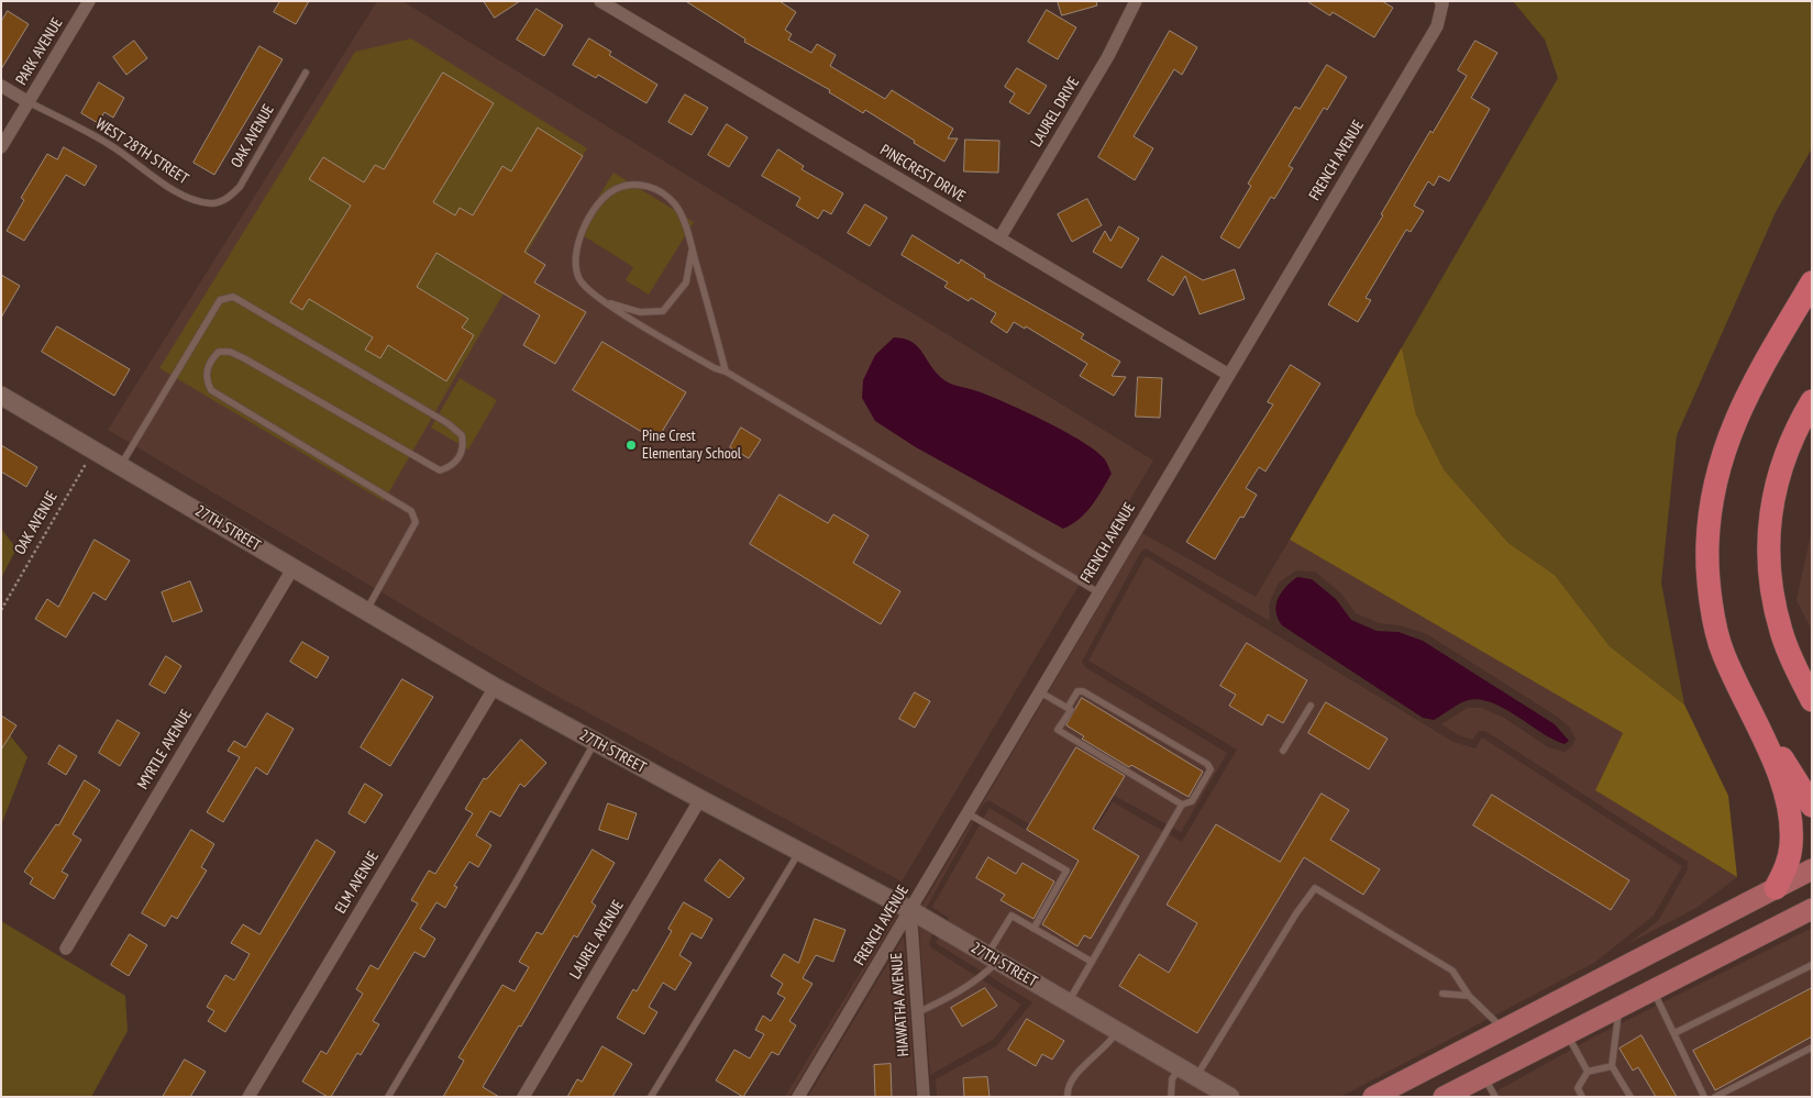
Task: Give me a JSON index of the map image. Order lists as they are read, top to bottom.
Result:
{
  "streets": {
    "main road": ["27TH STREET"],
    "street": [
      "PARK AVENUE",
      "LAUREL DRIVE",
      "FRENCH AVENUE",
      "PINECREST DRIVE",
      "MYRTLE AVENUE",
      "ELM AVENUE",
      "LAUREL AVENUE",
      "HIAWATHA AVENUE"
    ],
    "lane": ["OAK AVENUE", "WEST 28TH STREET"]
  },
  "crossings": [
    ["PARK AVENUE", "WEST 28TH STREET"],
    ["LAUREL DRIVE", "PINECREST DRIVE"],
    ["OAK AVENUE", "WEST 28TH STREET"],
    ["OAK AVENUE", "27TH STREET"],
    ["FRENCH AVENUE", "PINECREST DRIVE"],
    ["FRENCH AVENUE", "27TH STREET"],
    ["FRENCH AVENUE", "HIAWATHA AVENUE"],
    ["27TH STREET", "MYRTLE AVENUE"],
    ["27TH STREET", "ELM AVENUE"],
    ["27TH STREET", "LAUREL AVENUE"],
    ["27TH STREET", "HIAWATHA AVENUE"]
  ],
  "places": ["Pine Crest Elementary School"]
}
